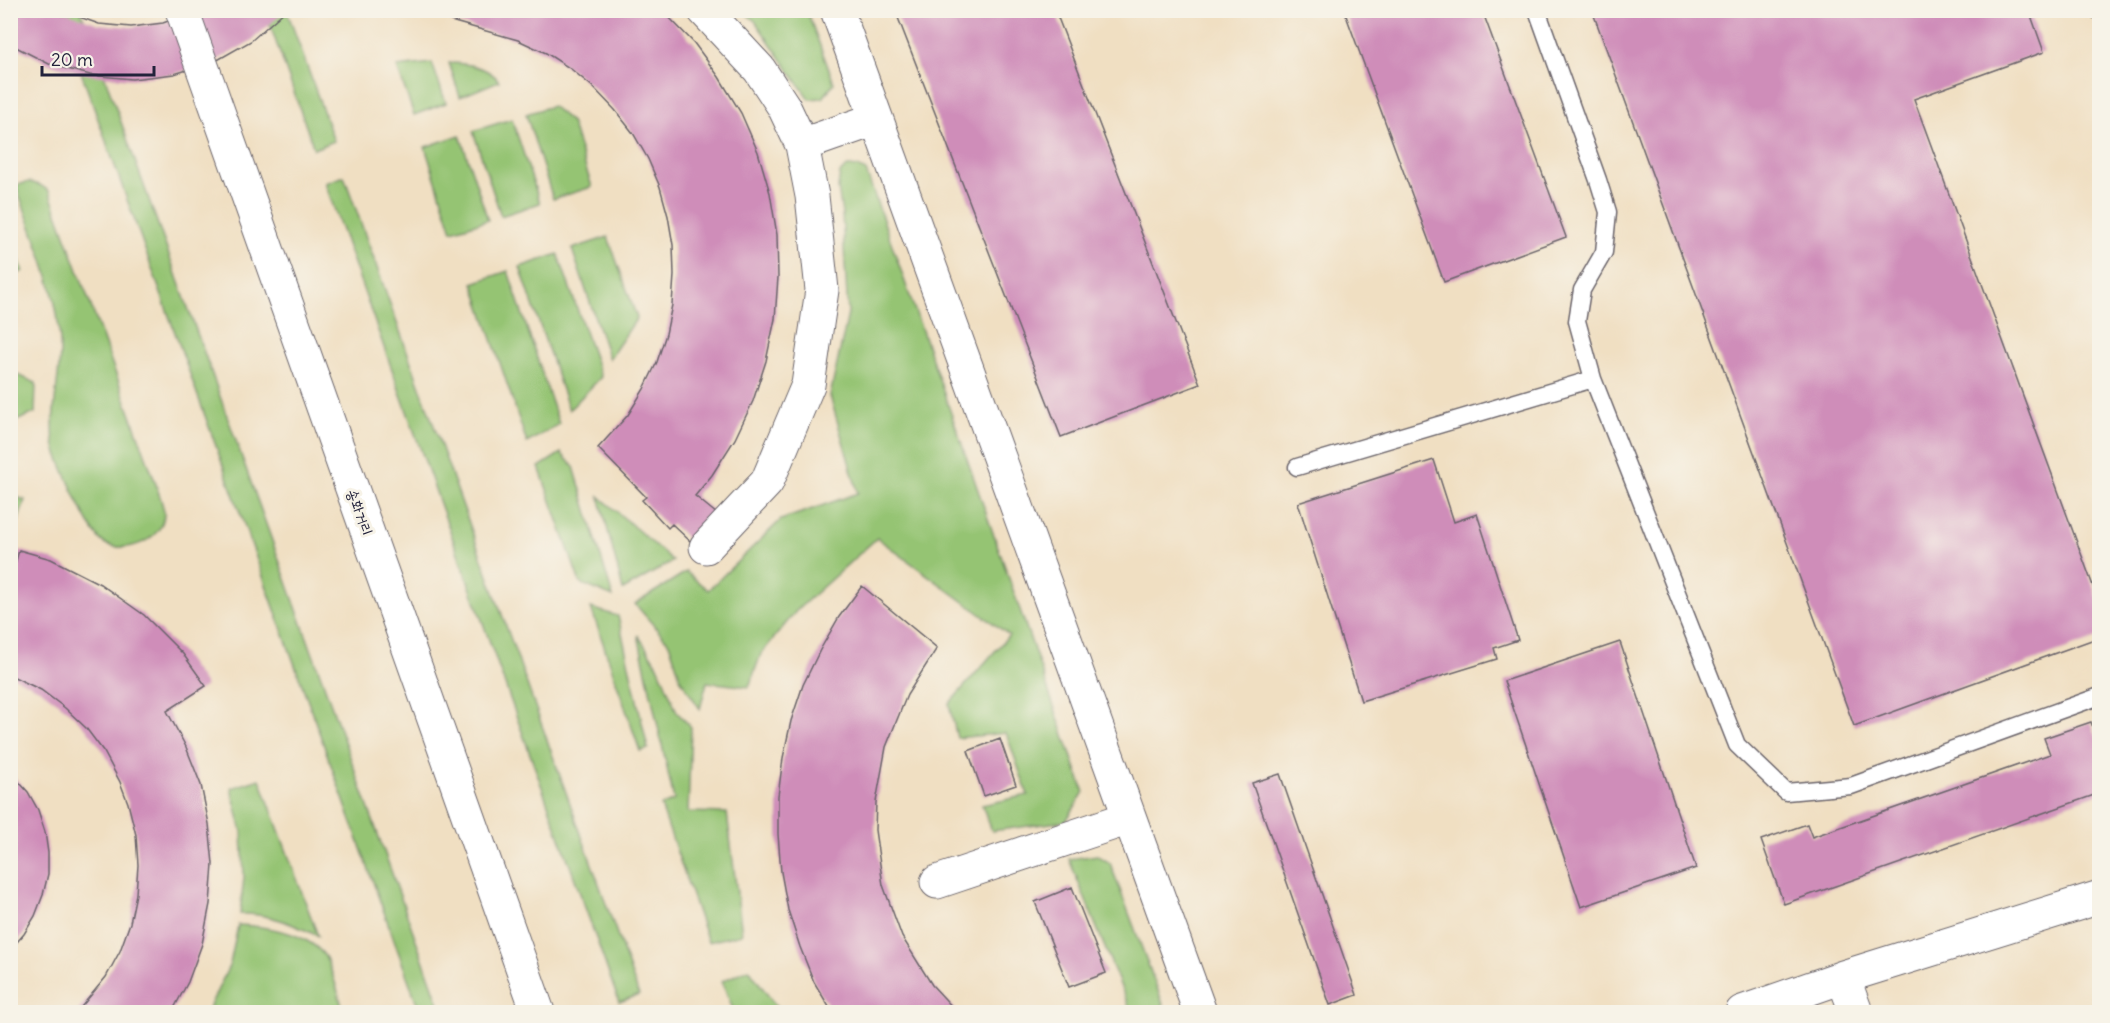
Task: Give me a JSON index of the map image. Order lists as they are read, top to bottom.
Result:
{
  "streets": {
    "street": ["송화거리"]
  },
  "scale_bar": "20 m"
}
